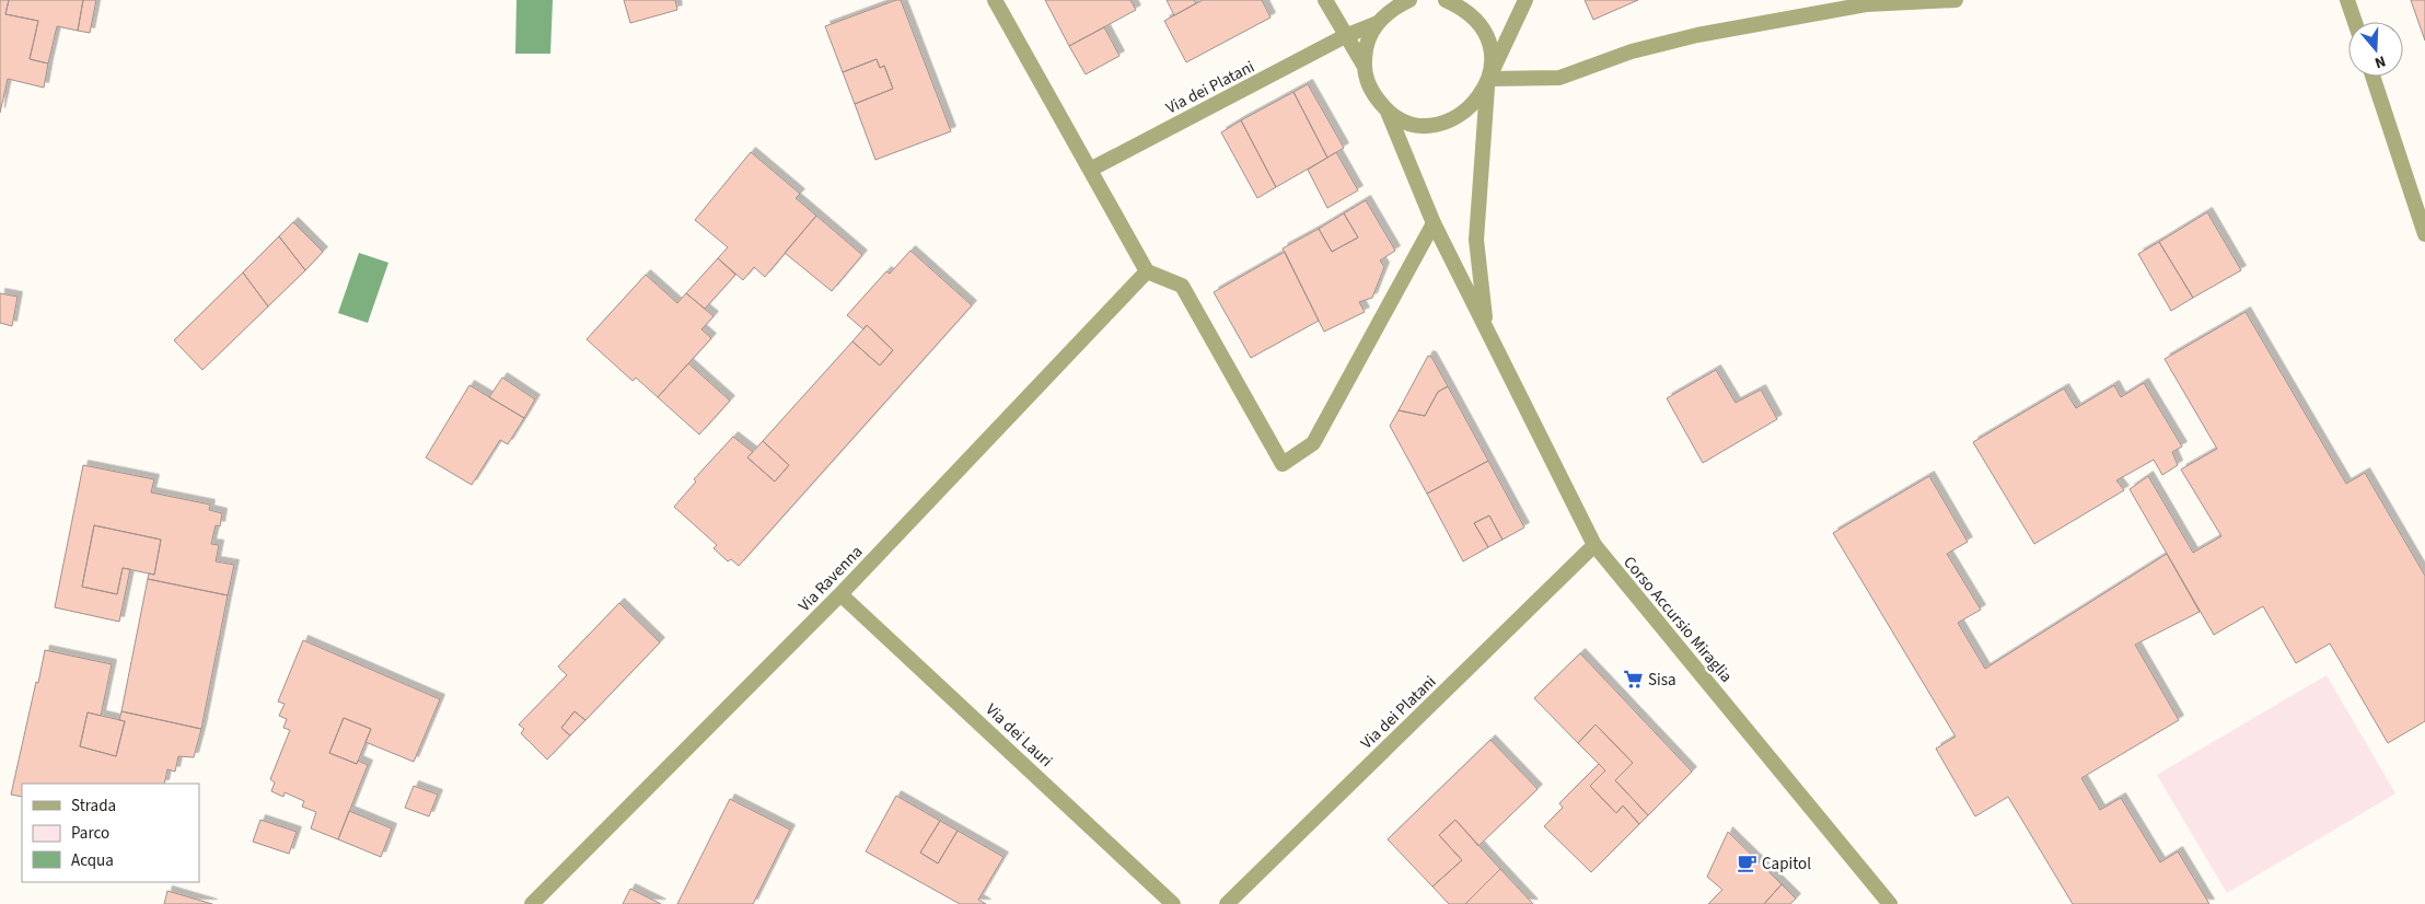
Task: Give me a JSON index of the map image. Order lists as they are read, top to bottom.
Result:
{
  "streets": {
    "street": [
      "Via dei Platani",
      "Via Ravenna",
      "Corso Accursio Miraglia",
      "Via dei Lauri"
    ]
  },
  "crossings": [
    ["Via dei Platani", "Corso Accursio Miraglia"],
    ["Via Ravenna", "Via dei Lauri"]
  ],
  "places": {
    "supermarket": ["Sisa"],
    "cafe": ["Capitol"]
  },
  "legend": ["Strada", "Parco", "Acqua"],
  "north": "bottom"
}
